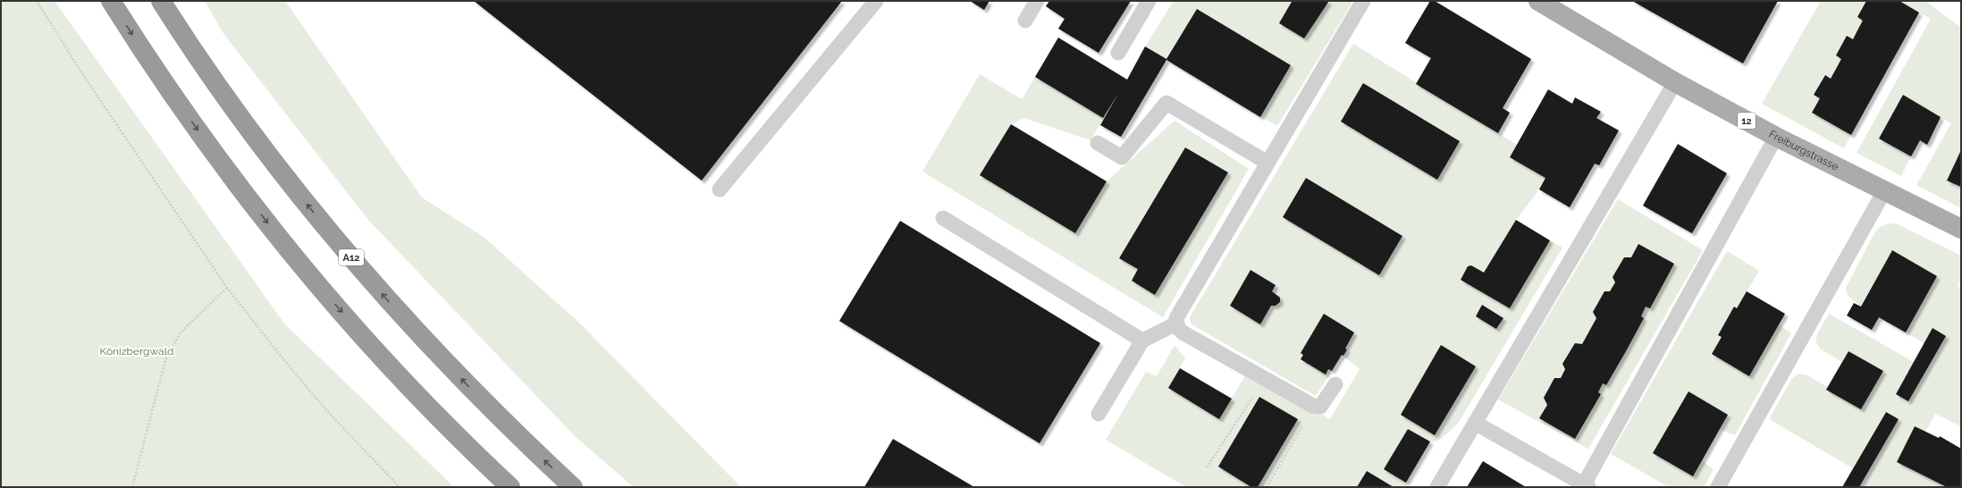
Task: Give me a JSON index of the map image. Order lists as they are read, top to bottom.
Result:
{
  "streets": {
    "highway": ["A12"],
    "main road": ["12", "Freiburgstrasse"]
  },
  "parks": ["Könizbergwald"]
}
